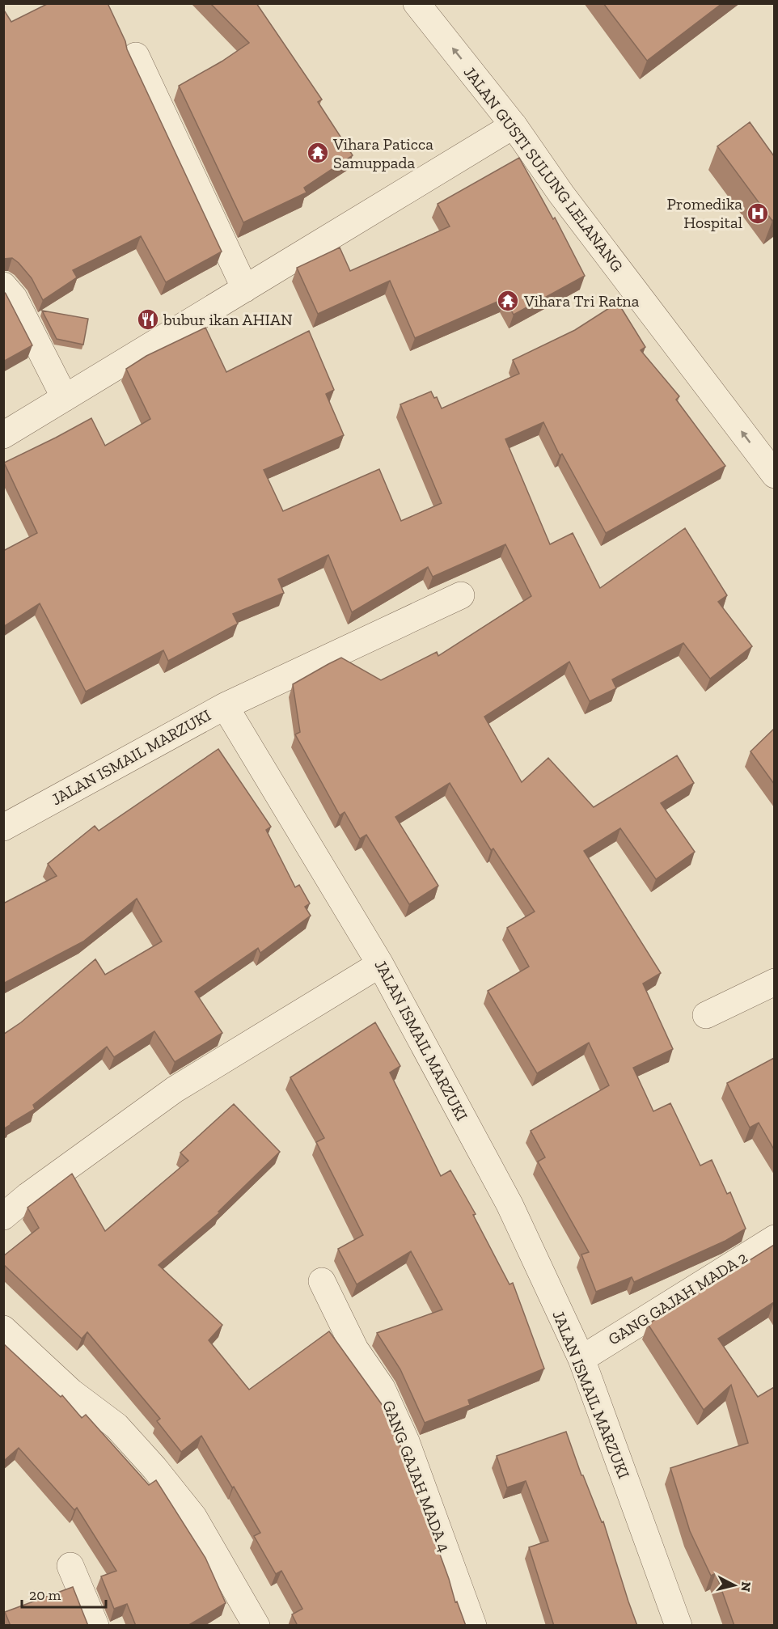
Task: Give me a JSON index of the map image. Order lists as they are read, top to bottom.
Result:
{
  "streets": {
    "street": [
      "JALAN GUSTI SULUNG LELANANG",
      "JALAN ISMAIL MARZUKI",
      "GANG GAJAH MADA 2",
      "GANG GAJAH MADA 4"
    ]
  },
  "crossings": [
    ["JALAN ISMAIL MARZUKI", "GANG GAJAH MADA 2"]
  ],
  "one_way": ["JALAN GUSTI SULUNG LELANANG"],
  "places": {
    "temple": ["Vihara Paticca Samuppada", "Vihara Tri Ratna"],
    "hospital": ["Promedika Hospital"],
    "restaurant": ["bubur ikan AHIAN"]
  },
  "scale_bar": "20 m",
  "north": "right"
}
